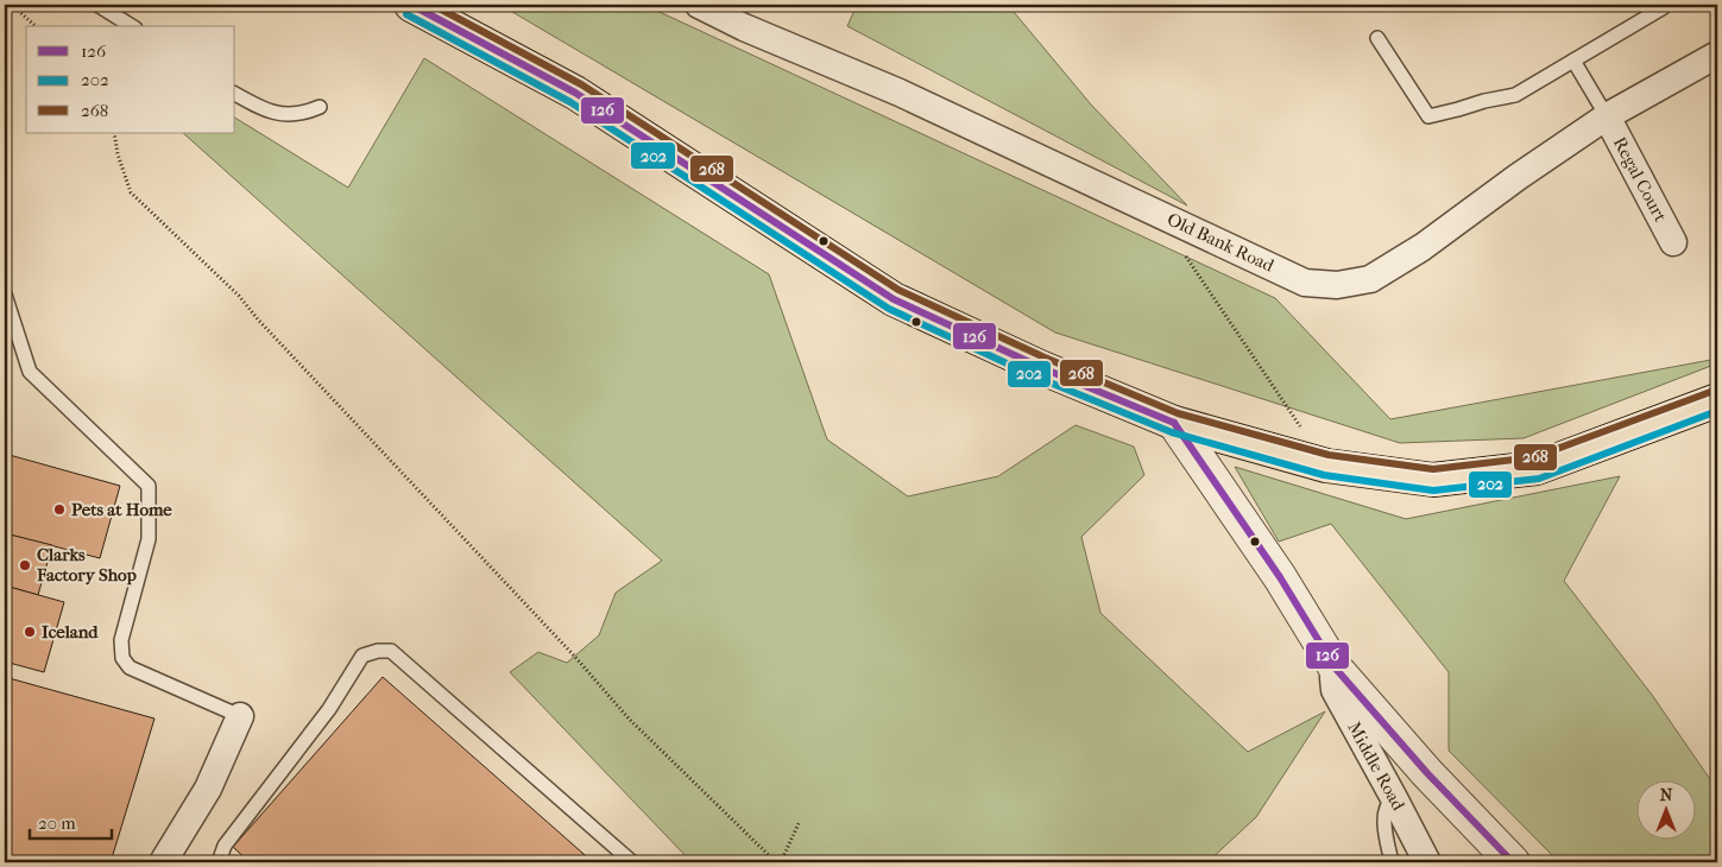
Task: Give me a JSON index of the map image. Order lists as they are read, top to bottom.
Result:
{
  "streets": {
    "street": ["Regal Court", "Old Bank Road", "Middle Road"]
  },
  "crossings": [
    ["Regal Court", "Old Bank Road"]
  ],
  "places": ["Pets at Home", "Clarks Factory Shop", "Iceland"],
  "lines": ["transit line 126", "transit line 268", "transit line 202"],
  "legend": ["126", "202", "268"],
  "scale_bar": "20 m",
  "north": "top"
}
